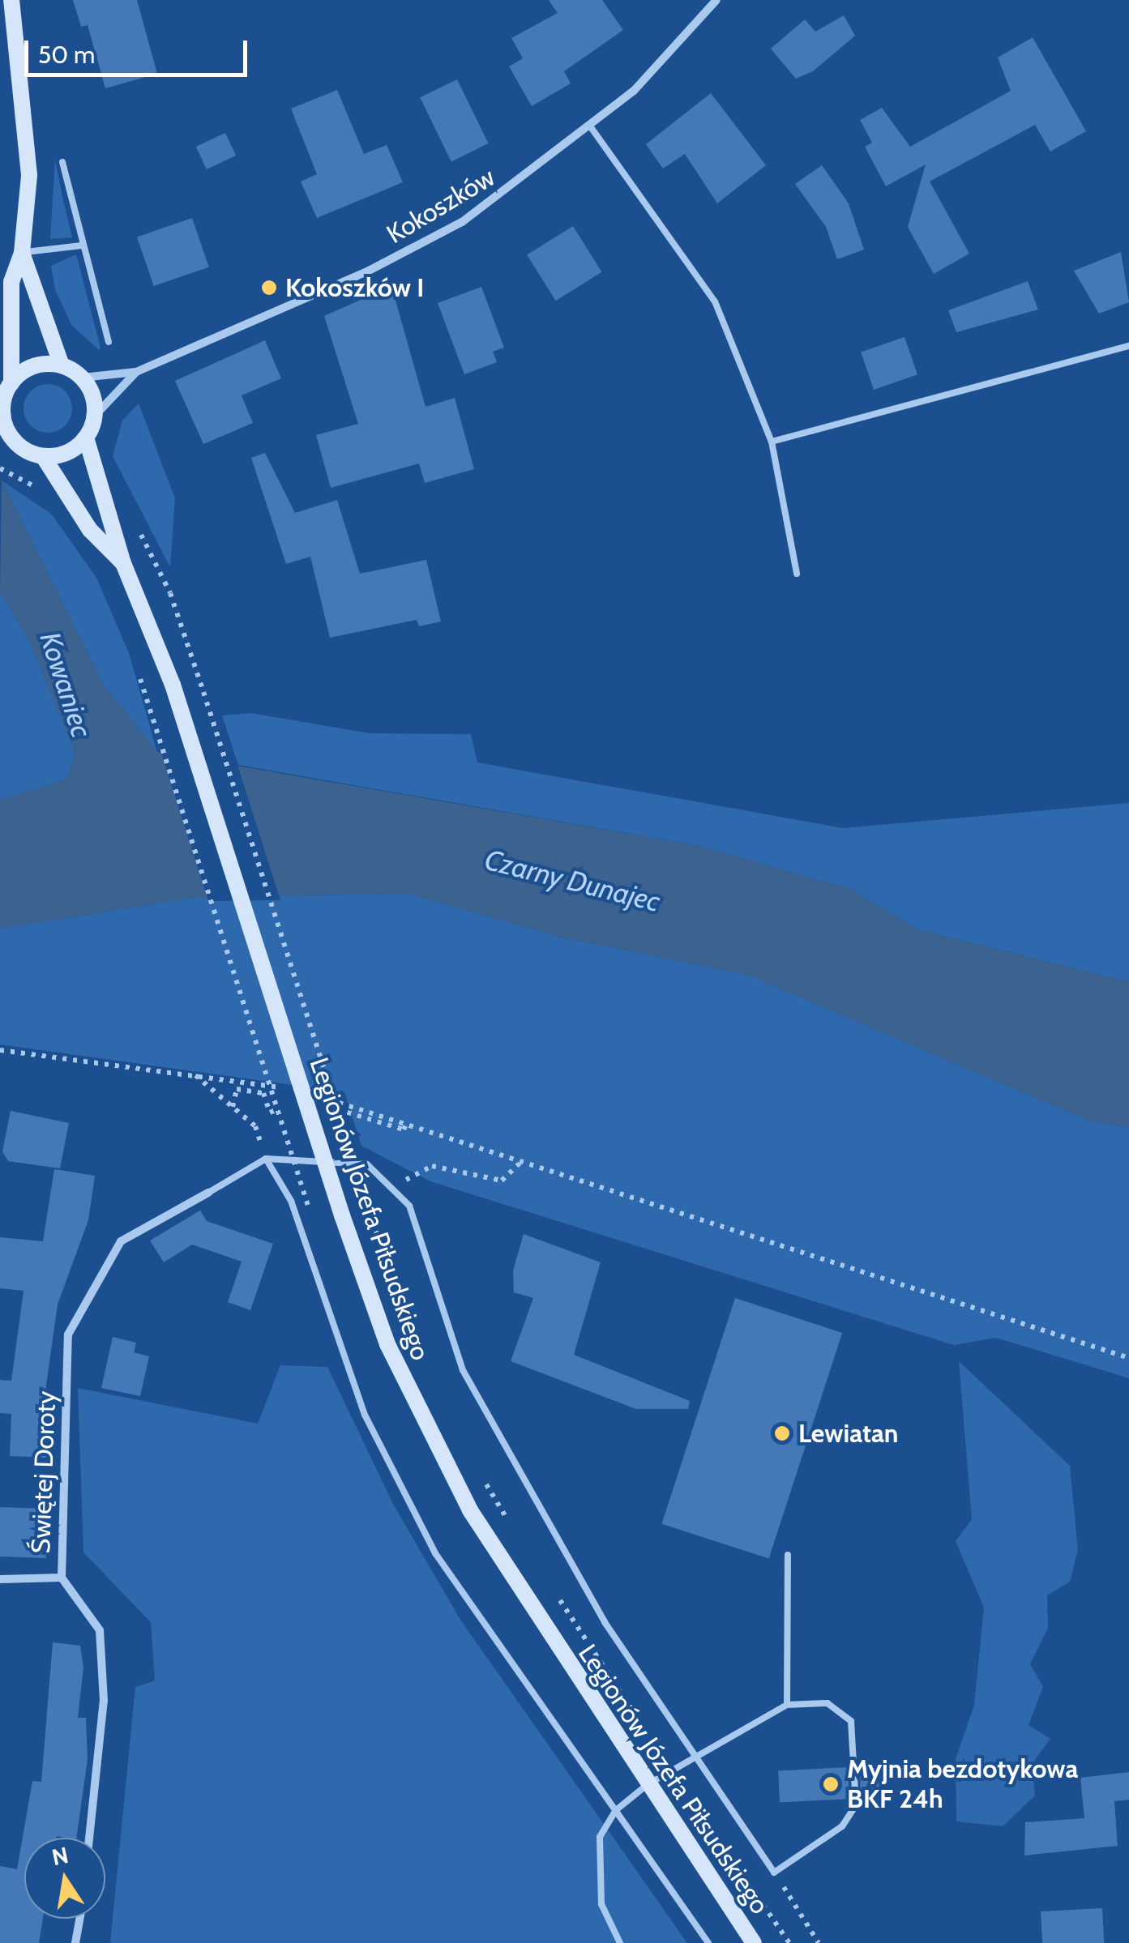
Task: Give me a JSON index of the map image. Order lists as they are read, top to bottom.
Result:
{
  "streets": {
    "street": ["Kokoszków", "Legionów Józefa Piłsudskiego", "Świętej Doroty"]
  },
  "crossings": [
    ["Kokoszków", "Legionów Józefa Piłsudskiego"]
  ],
  "water": ["Kowaniec", "Czarny Dunajec"],
  "places": ["Kokoszków I", "Lewiatan", "Myjnia bezdotykowa BKF 24h"],
  "scale_bar": "50 m",
  "north": "top"
}
